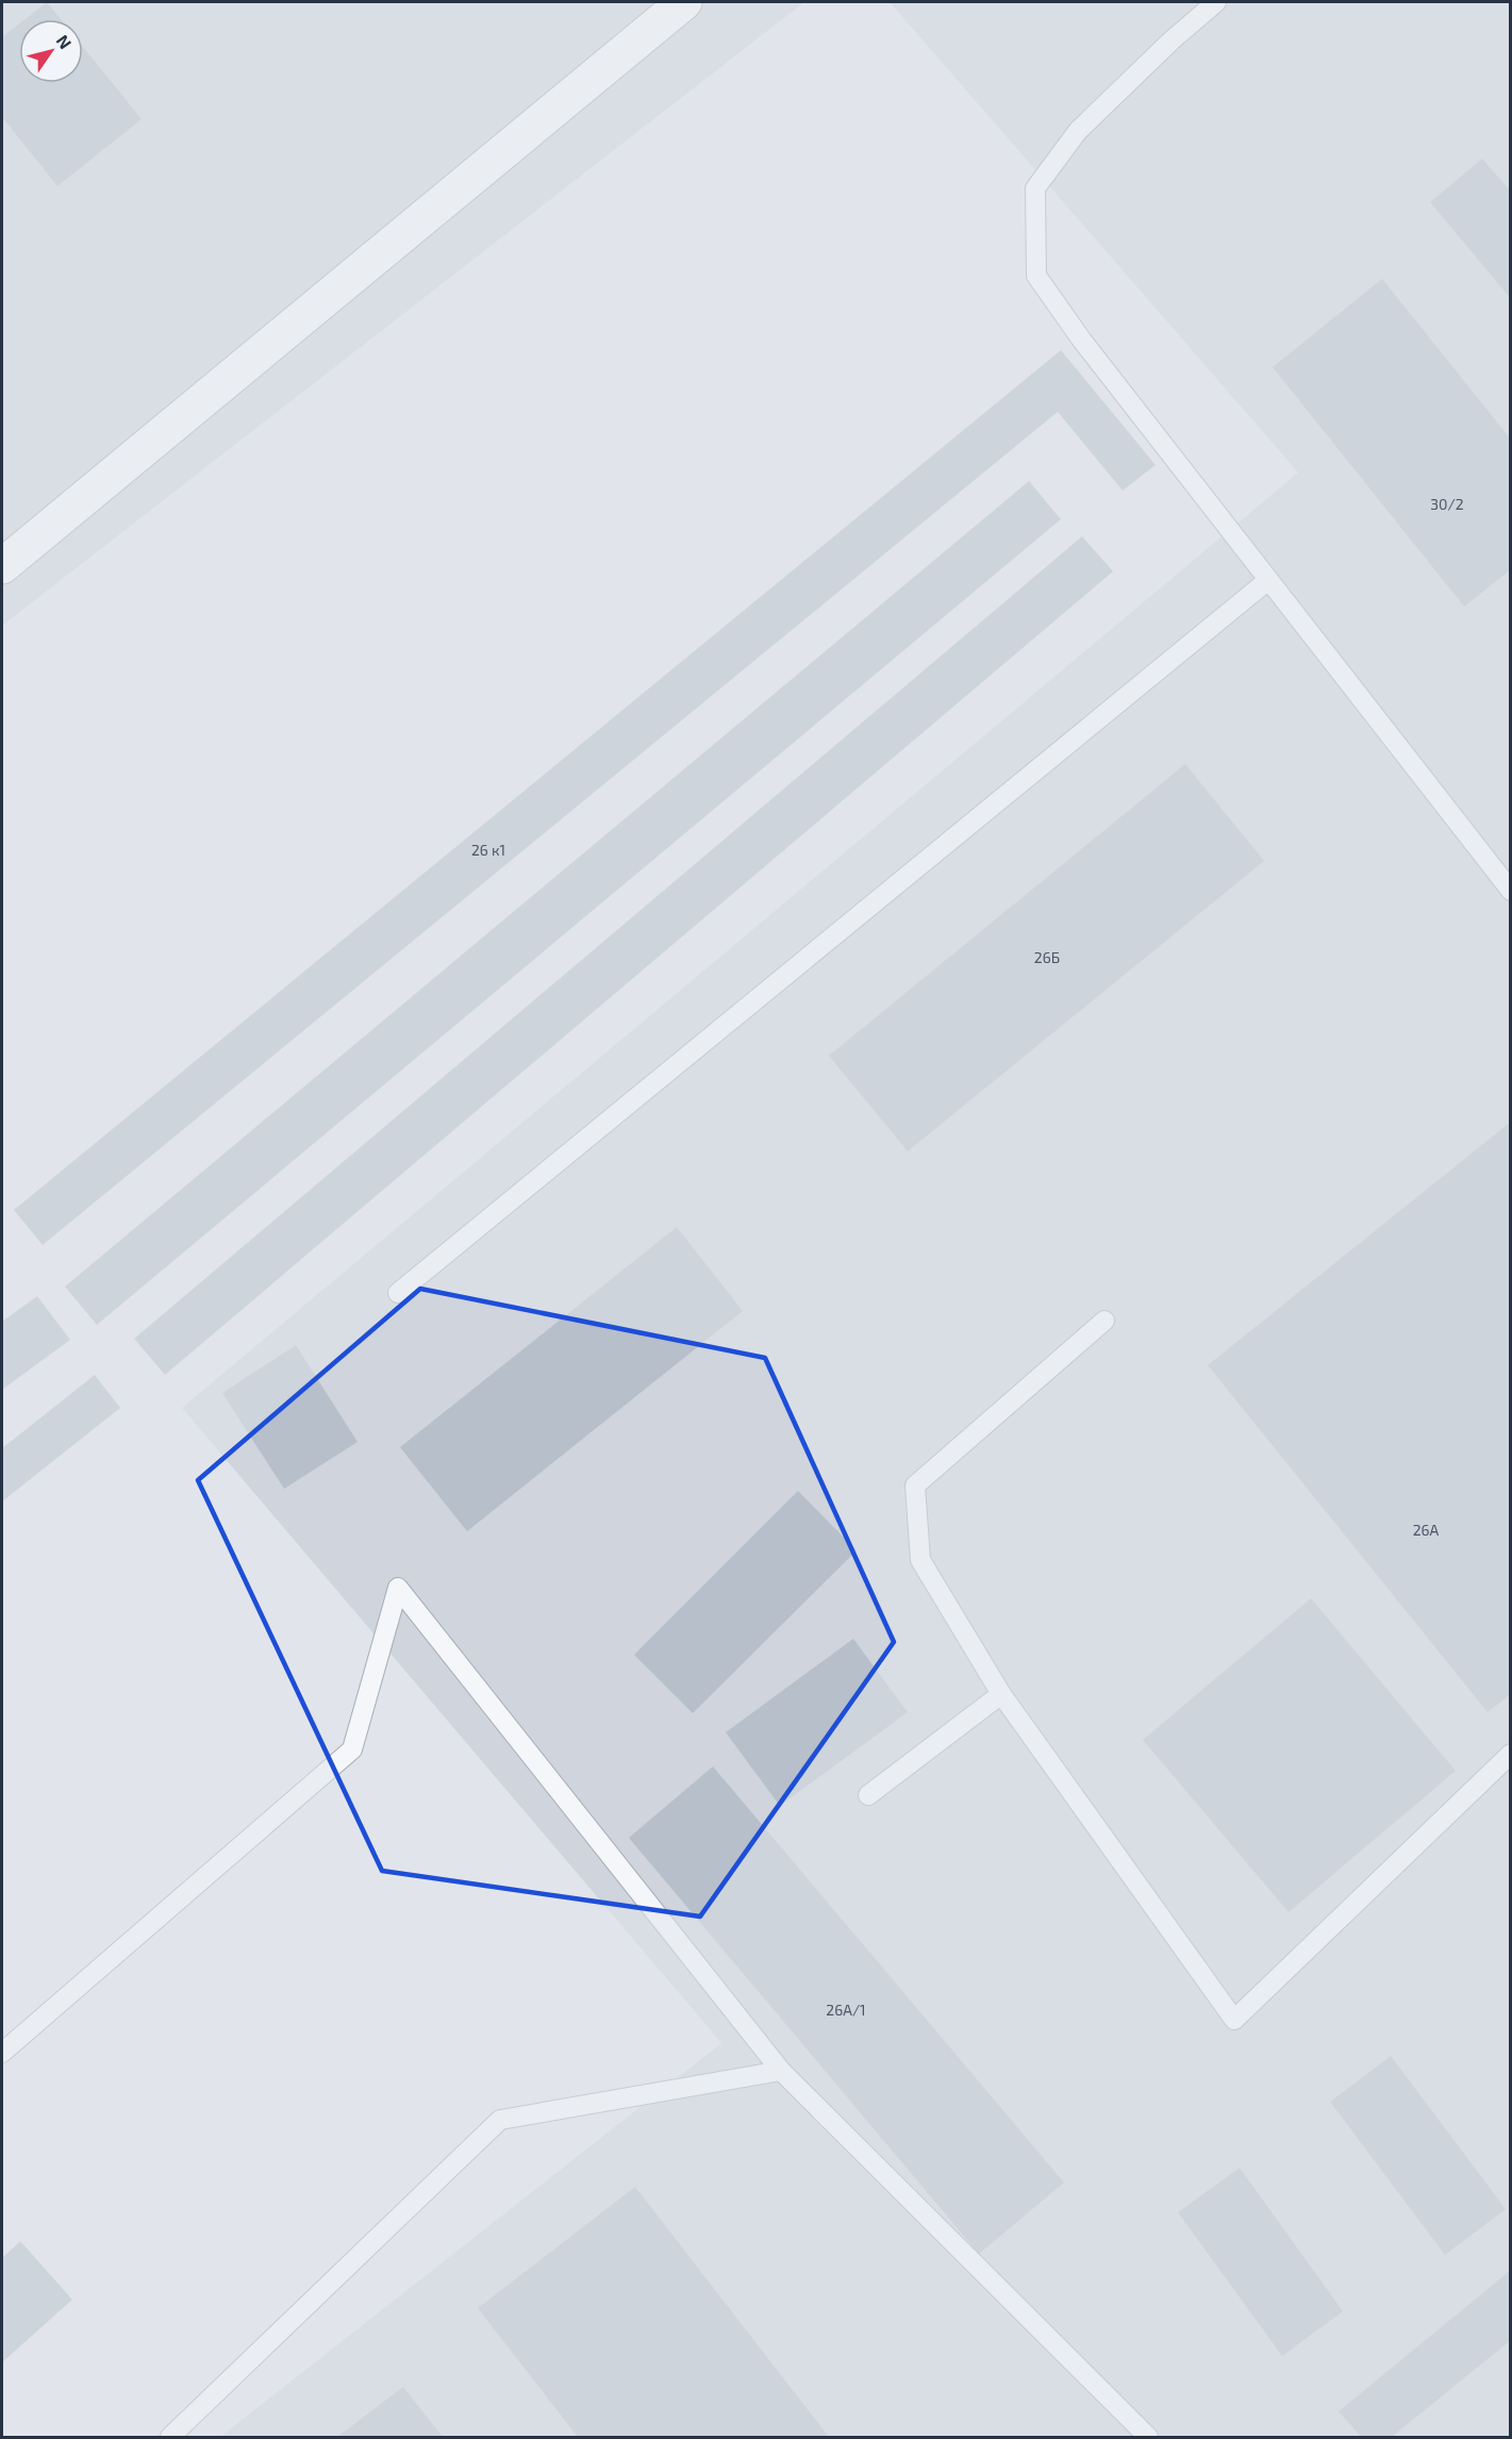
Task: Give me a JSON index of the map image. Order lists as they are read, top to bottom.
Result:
{
  "house_numbers": [
    "30/2",
    "26 к1",
    "26Б",
    "26А",
    "26А/1"
  ],
  "north": "top right"
}
